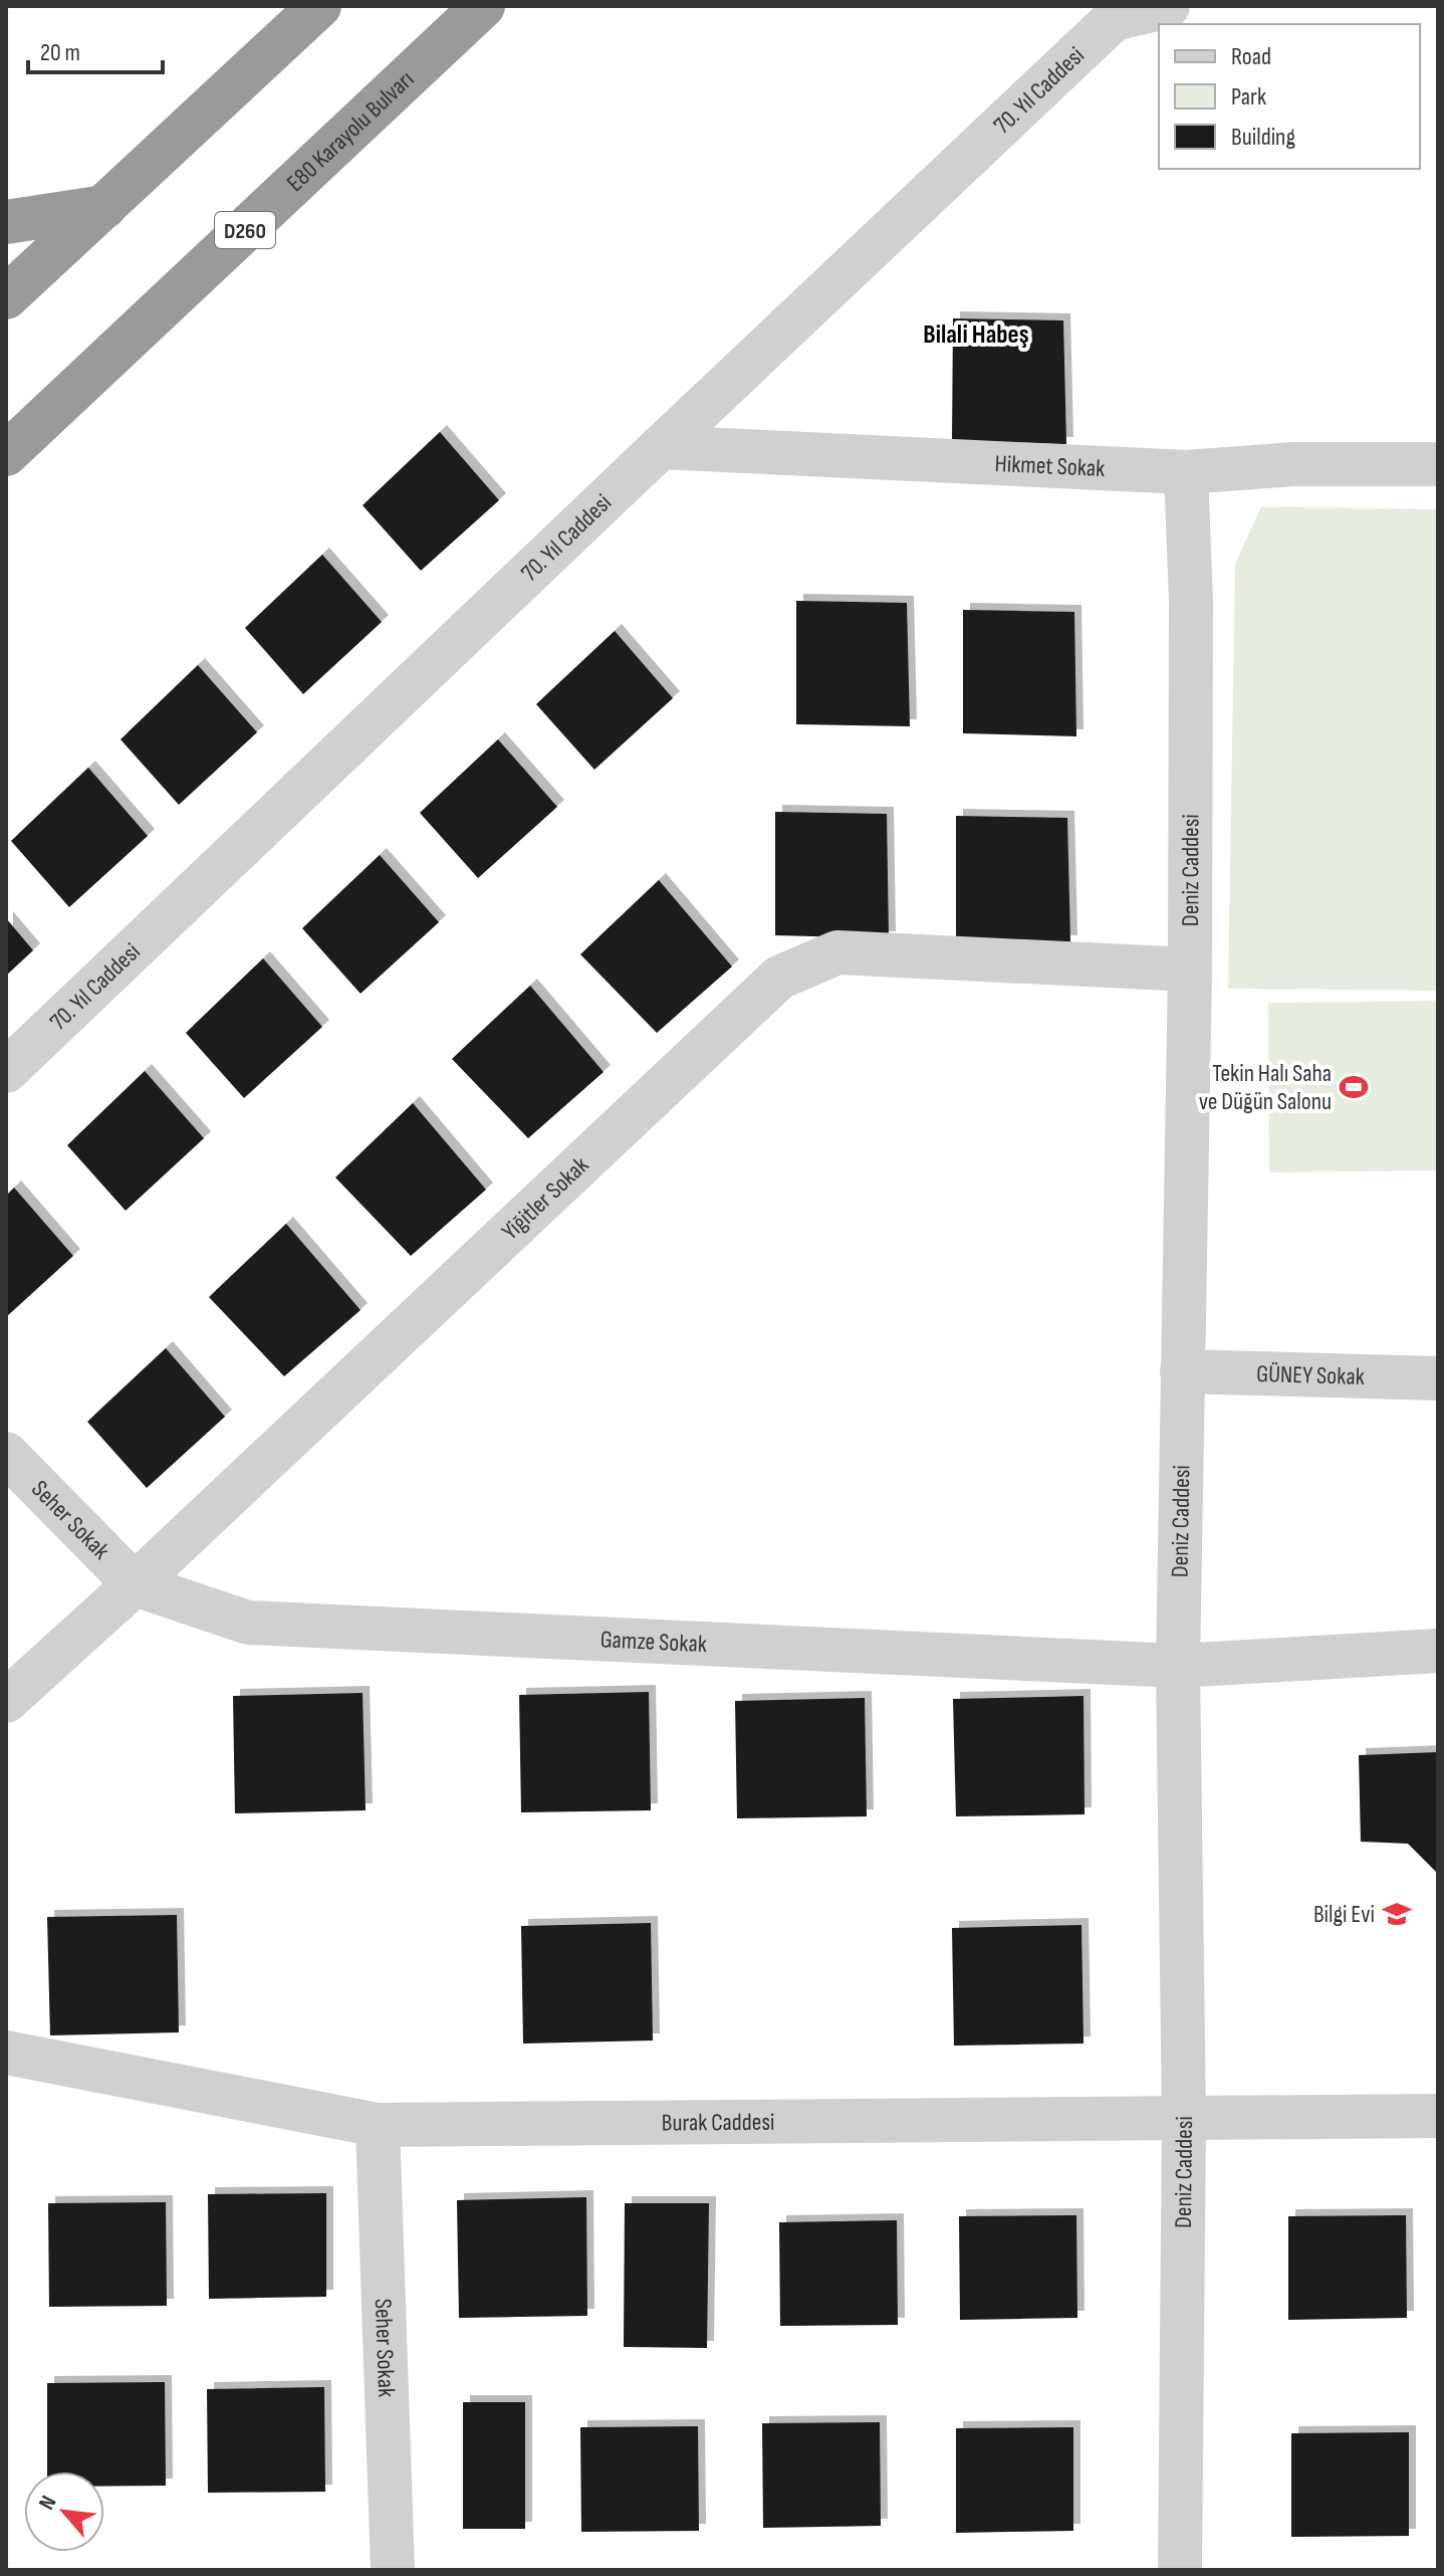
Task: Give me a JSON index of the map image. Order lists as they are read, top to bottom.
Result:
{
  "streets": {
    "highway": ["E80 Karayolu Bulvarı", "D260"],
    "street": [
      "70. Yıl Caddesi",
      "Hikmet Sokak",
      "Deniz Caddesi",
      "Yiğitler Sokak",
      "GÜNEY Sokak",
      "Seher Sokak",
      "Gamze Sokak",
      "Burak Caddesi"
    ]
  },
  "crossings": [
    ["70. Yıl Caddesi", "Hikmet Sokak"],
    ["Hikmet Sokak", "Deniz Caddesi"],
    ["Deniz Caddesi", "Yiğitler Sokak"],
    ["Deniz Caddesi", "GÜNEY Sokak"],
    ["Deniz Caddesi", "Gamze Sokak"],
    ["Deniz Caddesi", "Burak Caddesi"],
    ["Yiğitler Sokak", "Seher Sokak"],
    ["Yiğitler Sokak", "Gamze Sokak"],
    ["Seher Sokak", "Gamze Sokak"],
    ["Seher Sokak", "Burak Caddesi"]
  ],
  "districts": ["Bilali Habeş"],
  "places": {
    "sports": ["Tekin Halı Saha ve Düğün Salonu"],
    "school or university": ["Bilgi Evi"]
  },
  "legend": ["Road", "Park", "Building"],
  "scale_bar": "20 m",
  "north": "top left"
}
